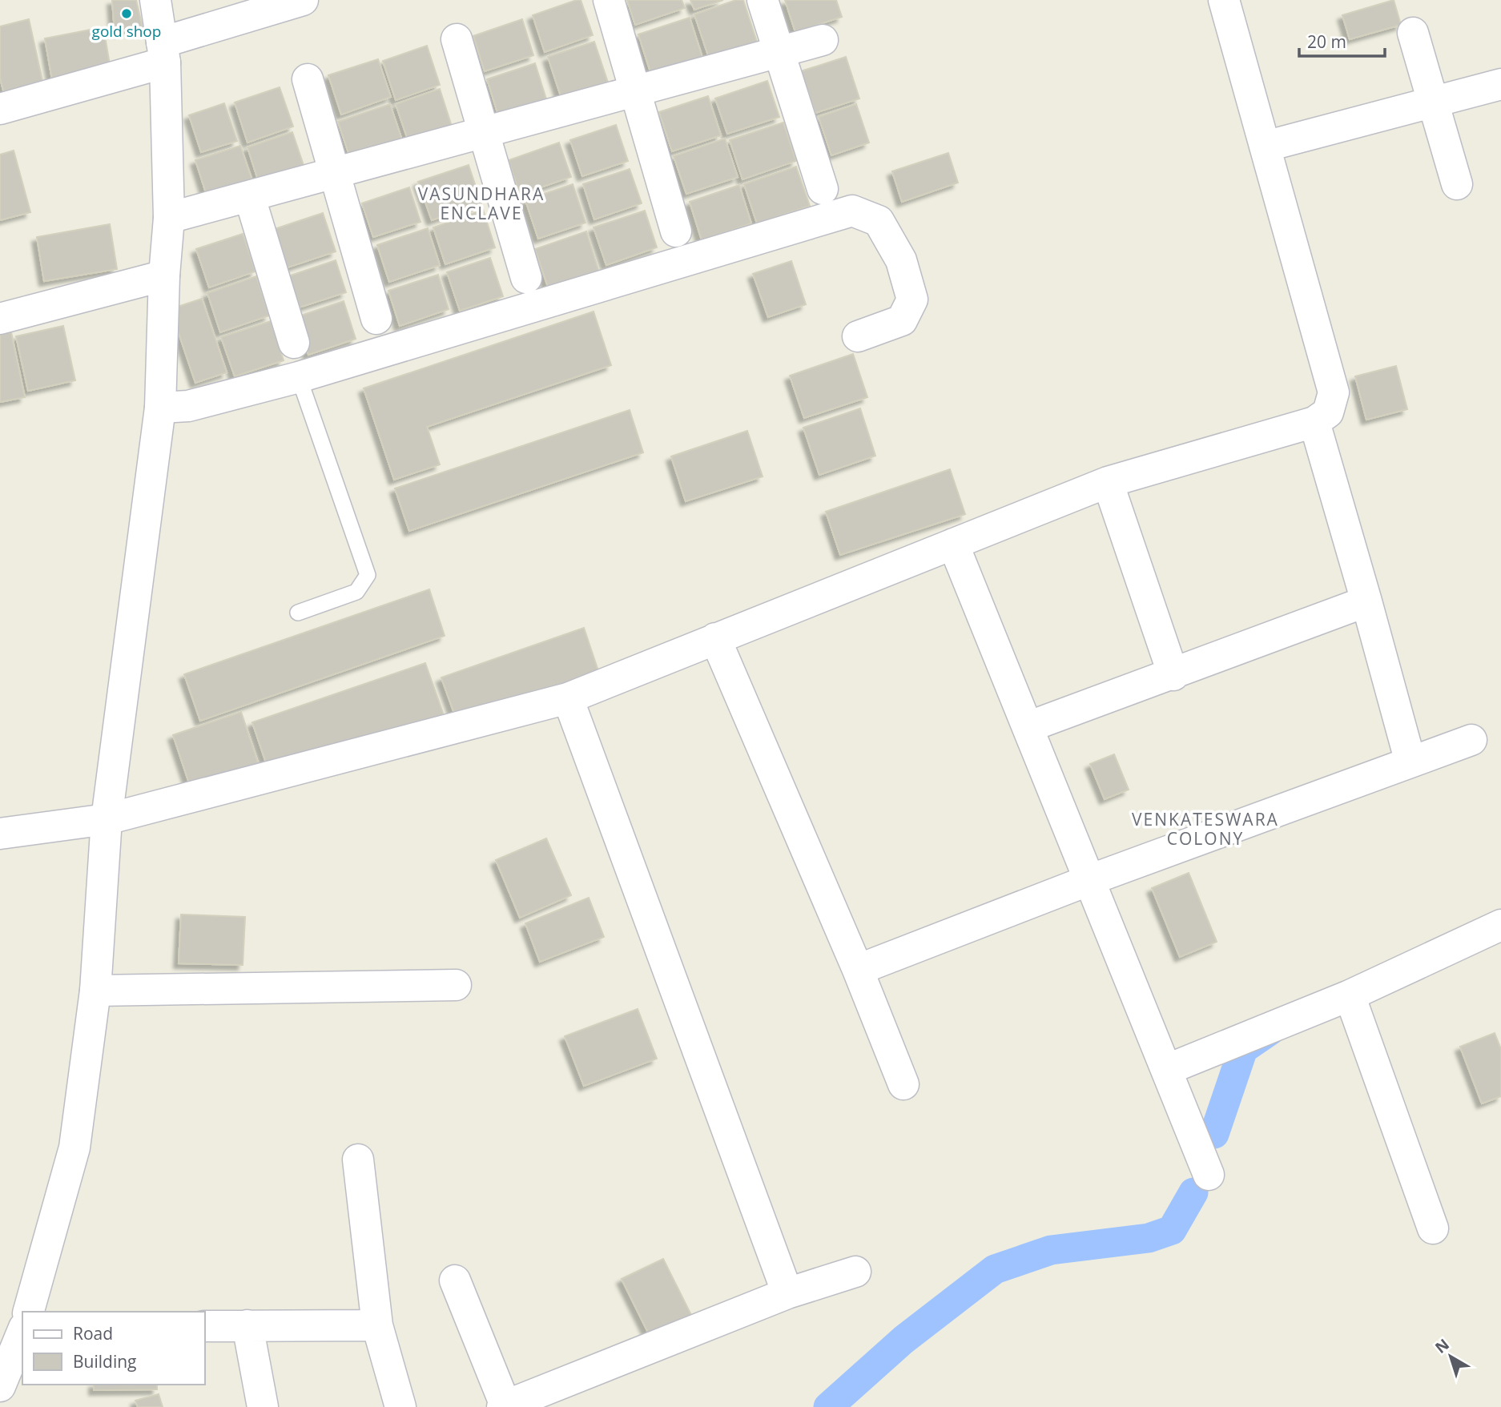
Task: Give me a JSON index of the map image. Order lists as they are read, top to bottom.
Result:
{
  "districts": ["VASUNDHARA ENCLAVE", "VENKATESWARA COLONY"],
  "places": ["gold shop"],
  "legend": ["Road", "Building"],
  "scale_bar": "20 m",
  "north": "top left"
}
